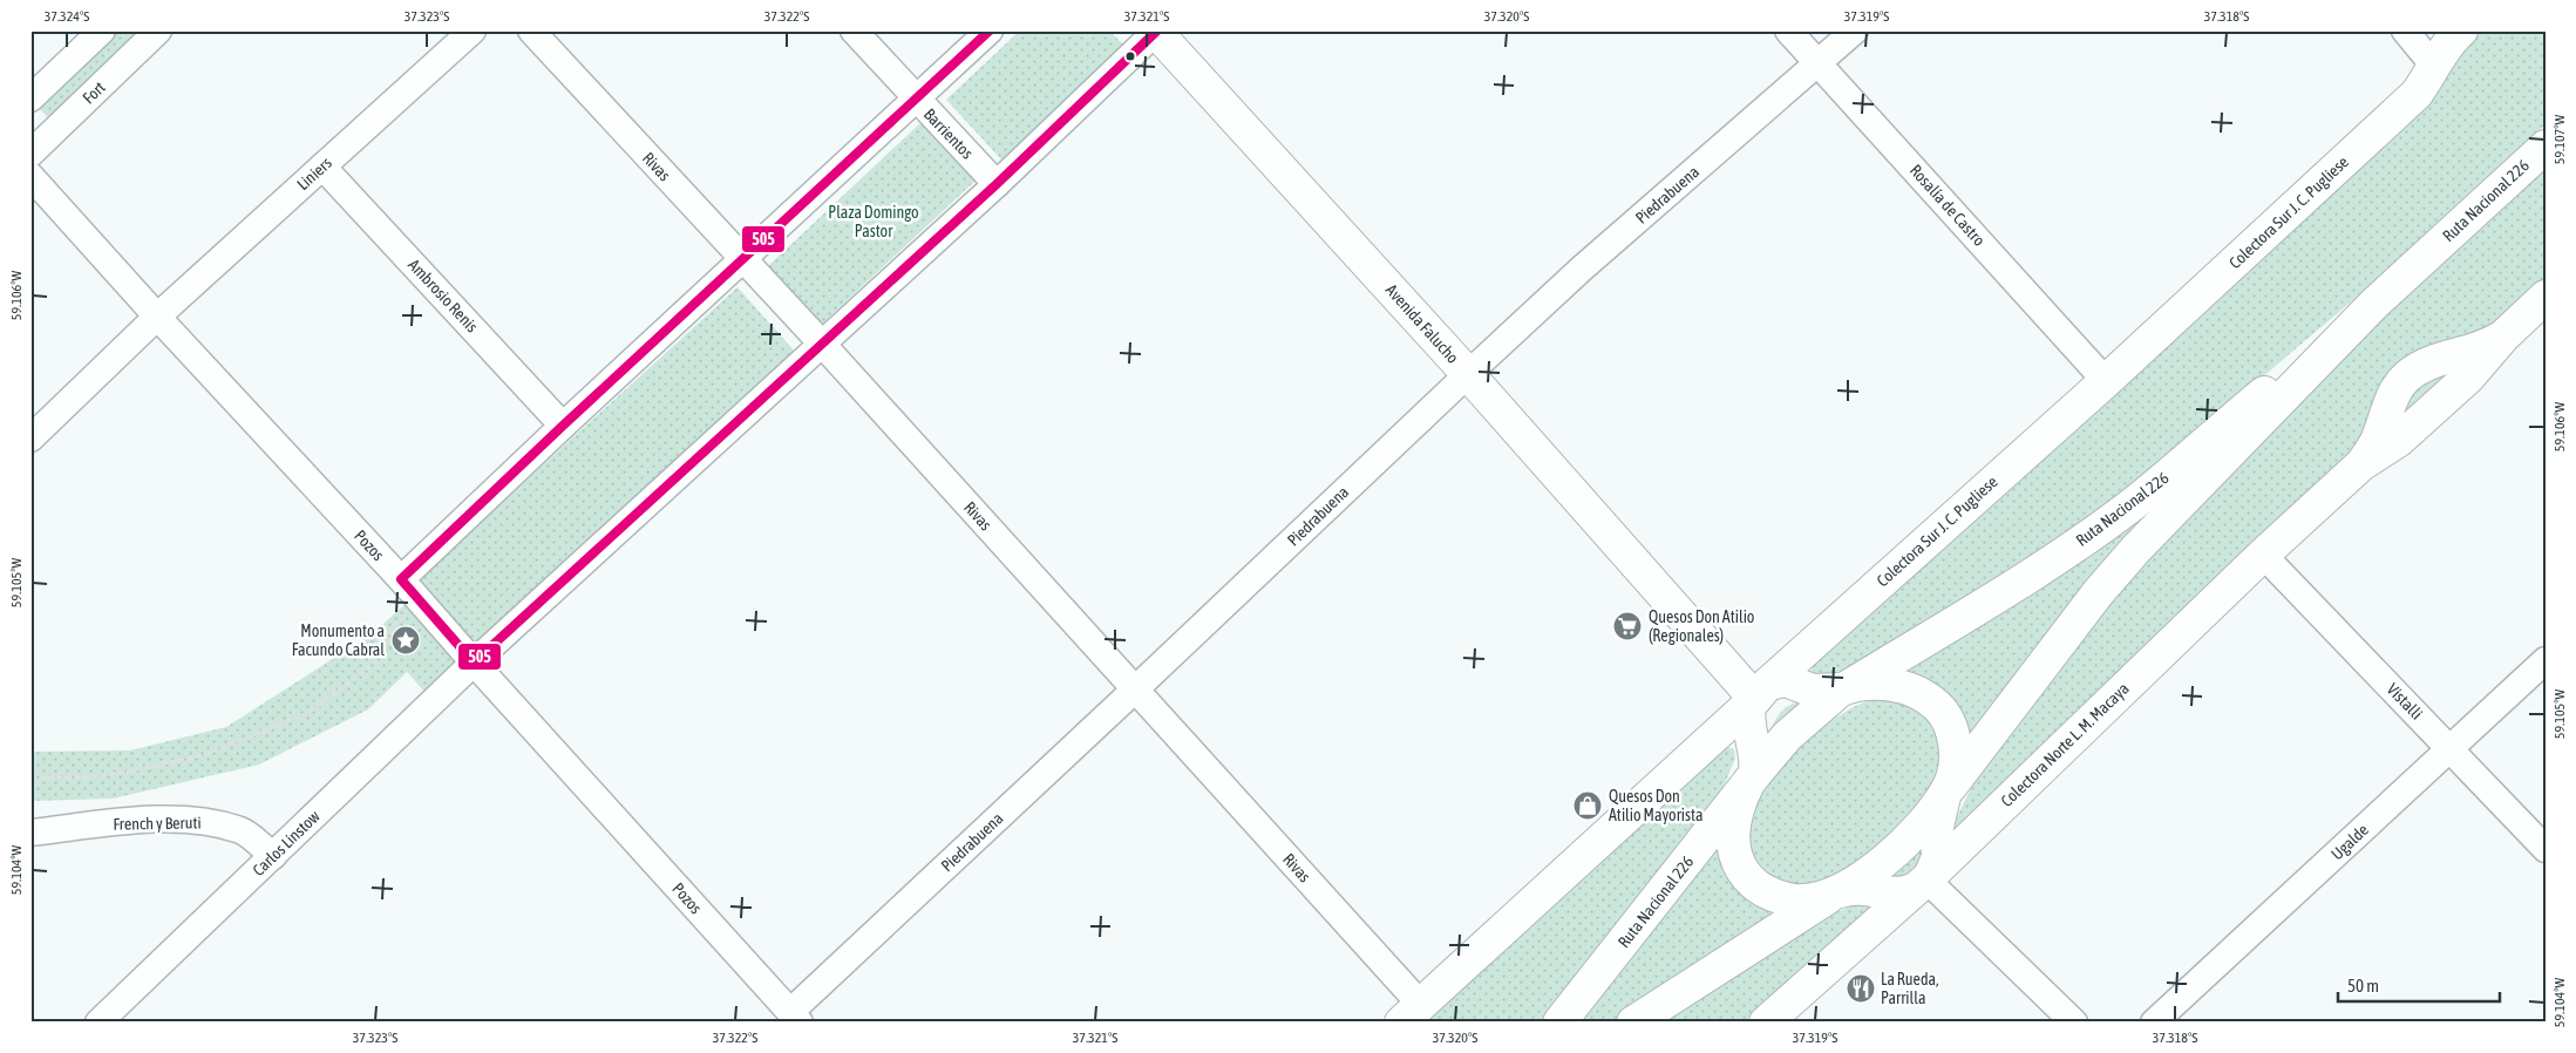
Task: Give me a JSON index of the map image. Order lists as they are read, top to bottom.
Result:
{
  "streets": {
    "main road": [
      "Ruta Nacional 226",
      "Colectora Sur J. C. Pugliese",
      "Avenida Falucho",
      "Colectora Norte L. M. Macaya"
    ],
    "street": [
      "Fort",
      "Barrientos",
      "Rivas",
      "Liniers",
      "Piedrabuena",
      "Rosalía de Castro",
      "Ambrosio Renis",
      "Pozos",
      "Vistalli",
      "French y Beruti",
      "Ugalde",
      "Carlos Linstow"
    ]
  },
  "crossings": [
    ["Barrientos", "Carlos Linstow"],
    ["Rivas", "Piedrabuena"],
    ["Rivas", "Colectora Sur J. C. Pugliese"],
    ["Rivas", "Carlos Linstow"],
    ["Liniers", "Ambrosio Renis"],
    ["Liniers", "Pozos"],
    ["Piedrabuena", "Rosalía de Castro"],
    ["Piedrabuena", "Avenida Falucho"],
    ["Piedrabuena", "Pozos"],
    ["Rosalía de Castro", "Colectora Sur J. C. Pugliese"],
    ["Colectora Sur J. C. Pugliese", "Avenida Falucho"],
    ["Avenida Falucho", "Carlos Linstow"],
    ["Pozos", "Carlos Linstow"],
    ["Vistalli", "Colectora Norte L. M. Macaya"],
    ["Vistalli", "Ugalde"],
    ["French y Beruti", "Carlos Linstow"]
  ],
  "parks": ["Plaza Domingo Pastor"],
  "places": {
    "supermarket": ["Quesos Don Atilio (Regionales)"],
    "place": ["Monumento a Facundo Cabral"],
    "shop": ["Quesos Don Atilio Mayorista"],
    "restaurant": ["La Rueda, Parrilla"]
  },
  "lines": ["transit line 505"],
  "scale_bar": "50 m",
  "coordinates": [
    "37.324°S",
    "37.323°S",
    "37.322°S",
    "37.321°S",
    "37.320°S",
    "37.319°S",
    "37.318°S",
    "59.107°W",
    "59.106°W",
    "59.105°W",
    "59.104°W"
  ]
}
